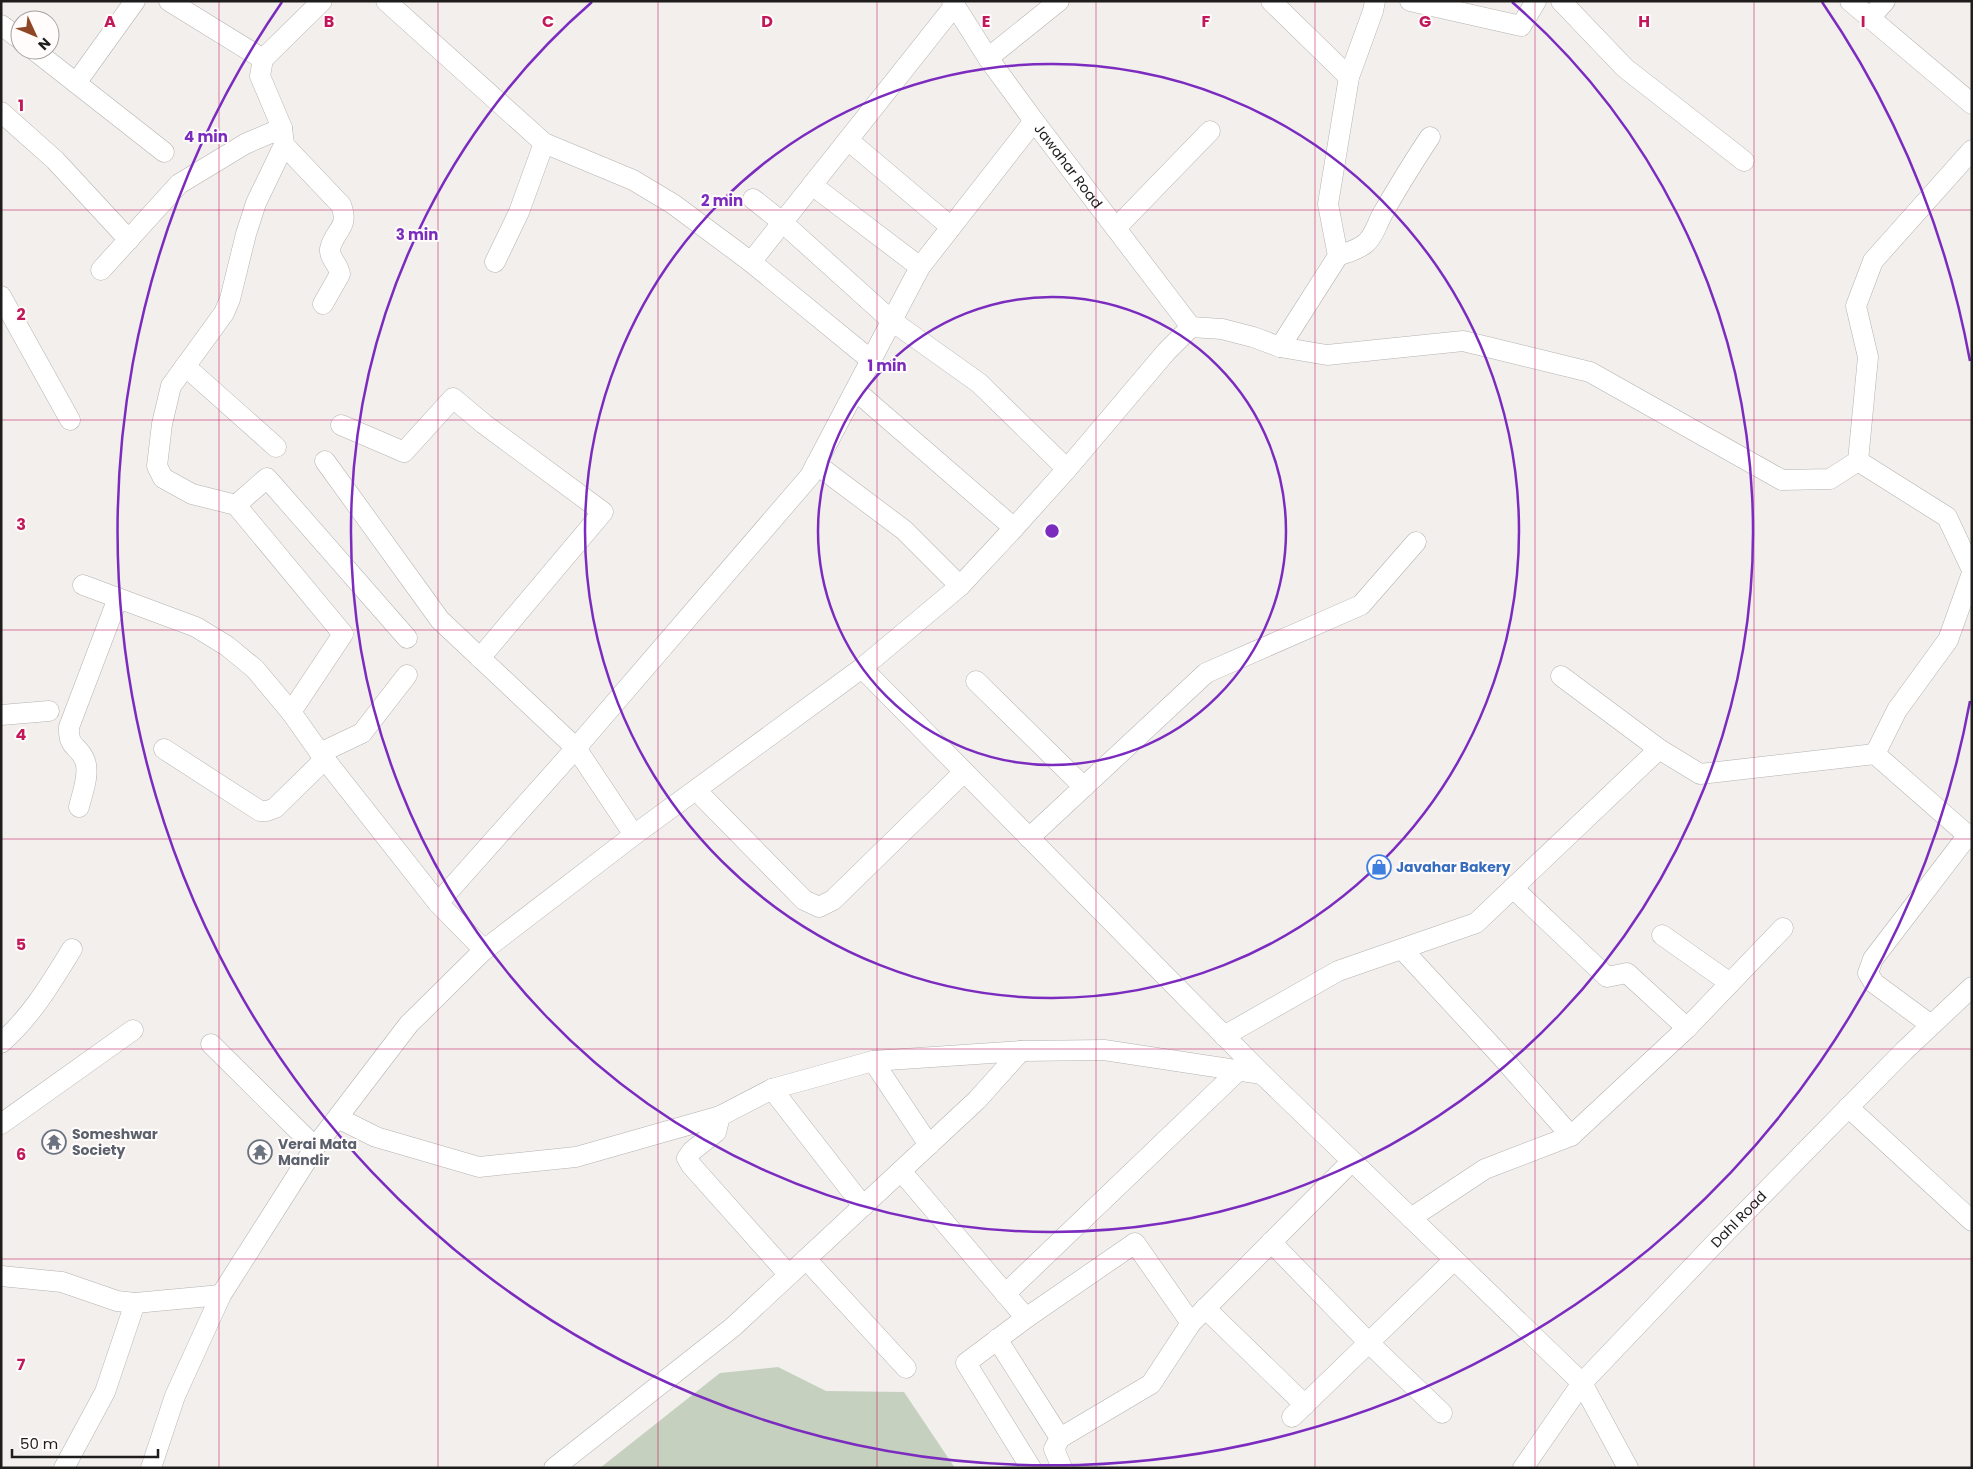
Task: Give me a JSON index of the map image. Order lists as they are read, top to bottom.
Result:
{
  "streets": {
    "street": ["Jawahar Road", "Dahl Road"]
  },
  "places": {
    "shop": ["Javahar Bakery"],
    "temple": ["Someshwar Society", "Verai Mata Mandir"]
  },
  "scale_bar": "50 m",
  "north": "bottom right",
  "grid": {
    "columns": [
      "A",
      "B",
      "C",
      "D",
      "E",
      "F",
      "G",
      "H",
      "I"
    ],
    "rows": [
      "1",
      "2",
      "3",
      "4",
      "5",
      "6",
      "7"
    ]
  },
  "rings": [
    "4 min",
    "2 min",
    "3 min",
    "1 min"
  ]
}
